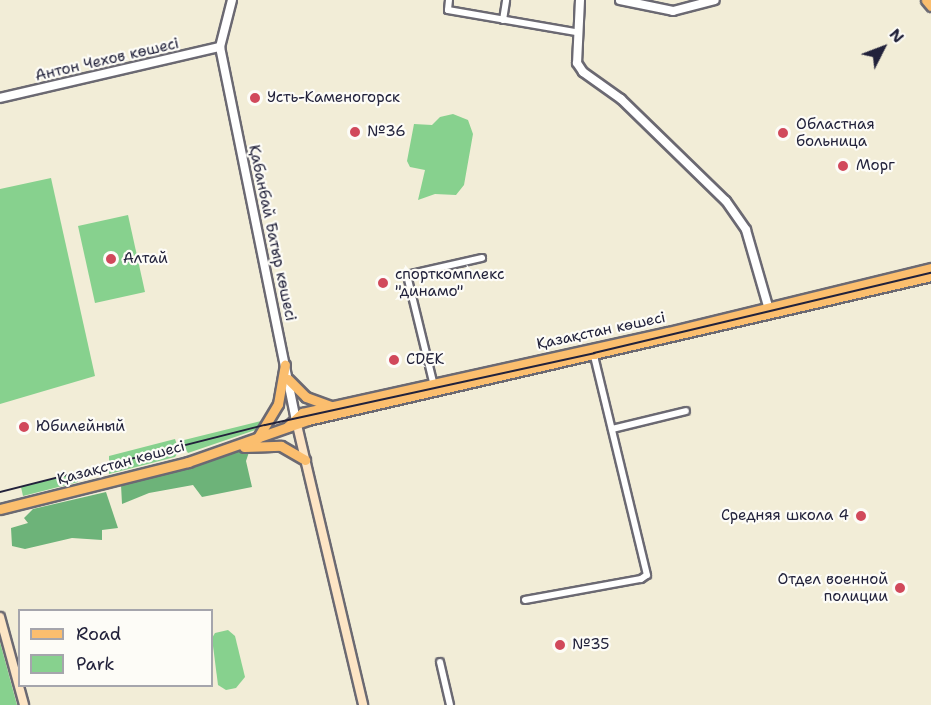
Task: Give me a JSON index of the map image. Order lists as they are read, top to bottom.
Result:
{
  "streets": {
    "main road": ["Қазақстан көшесі"],
    "street": ["Антон Чехов көшесі", "Қабанбай Батыр көшесі"]
  },
  "crossings": [
    ["Антон Чехов көшесі", "Қабанбай Батыр көшесі"],
    ["Қабанбай Батыр көшесі", "Қазақстан көшесі"]
  ],
  "places": [
    "Усть-Каменогорск",
    "№36",
    "Областная больница",
    "Морг",
    "Алтай",
    "спорткомплекс \"динамо\"",
    "CDEK",
    "Юбилейный",
    "Средняя школа 4",
    "Отдел военной полиции",
    "№35"
  ],
  "legend": ["Road", "Park"],
  "north": "top right"
}
